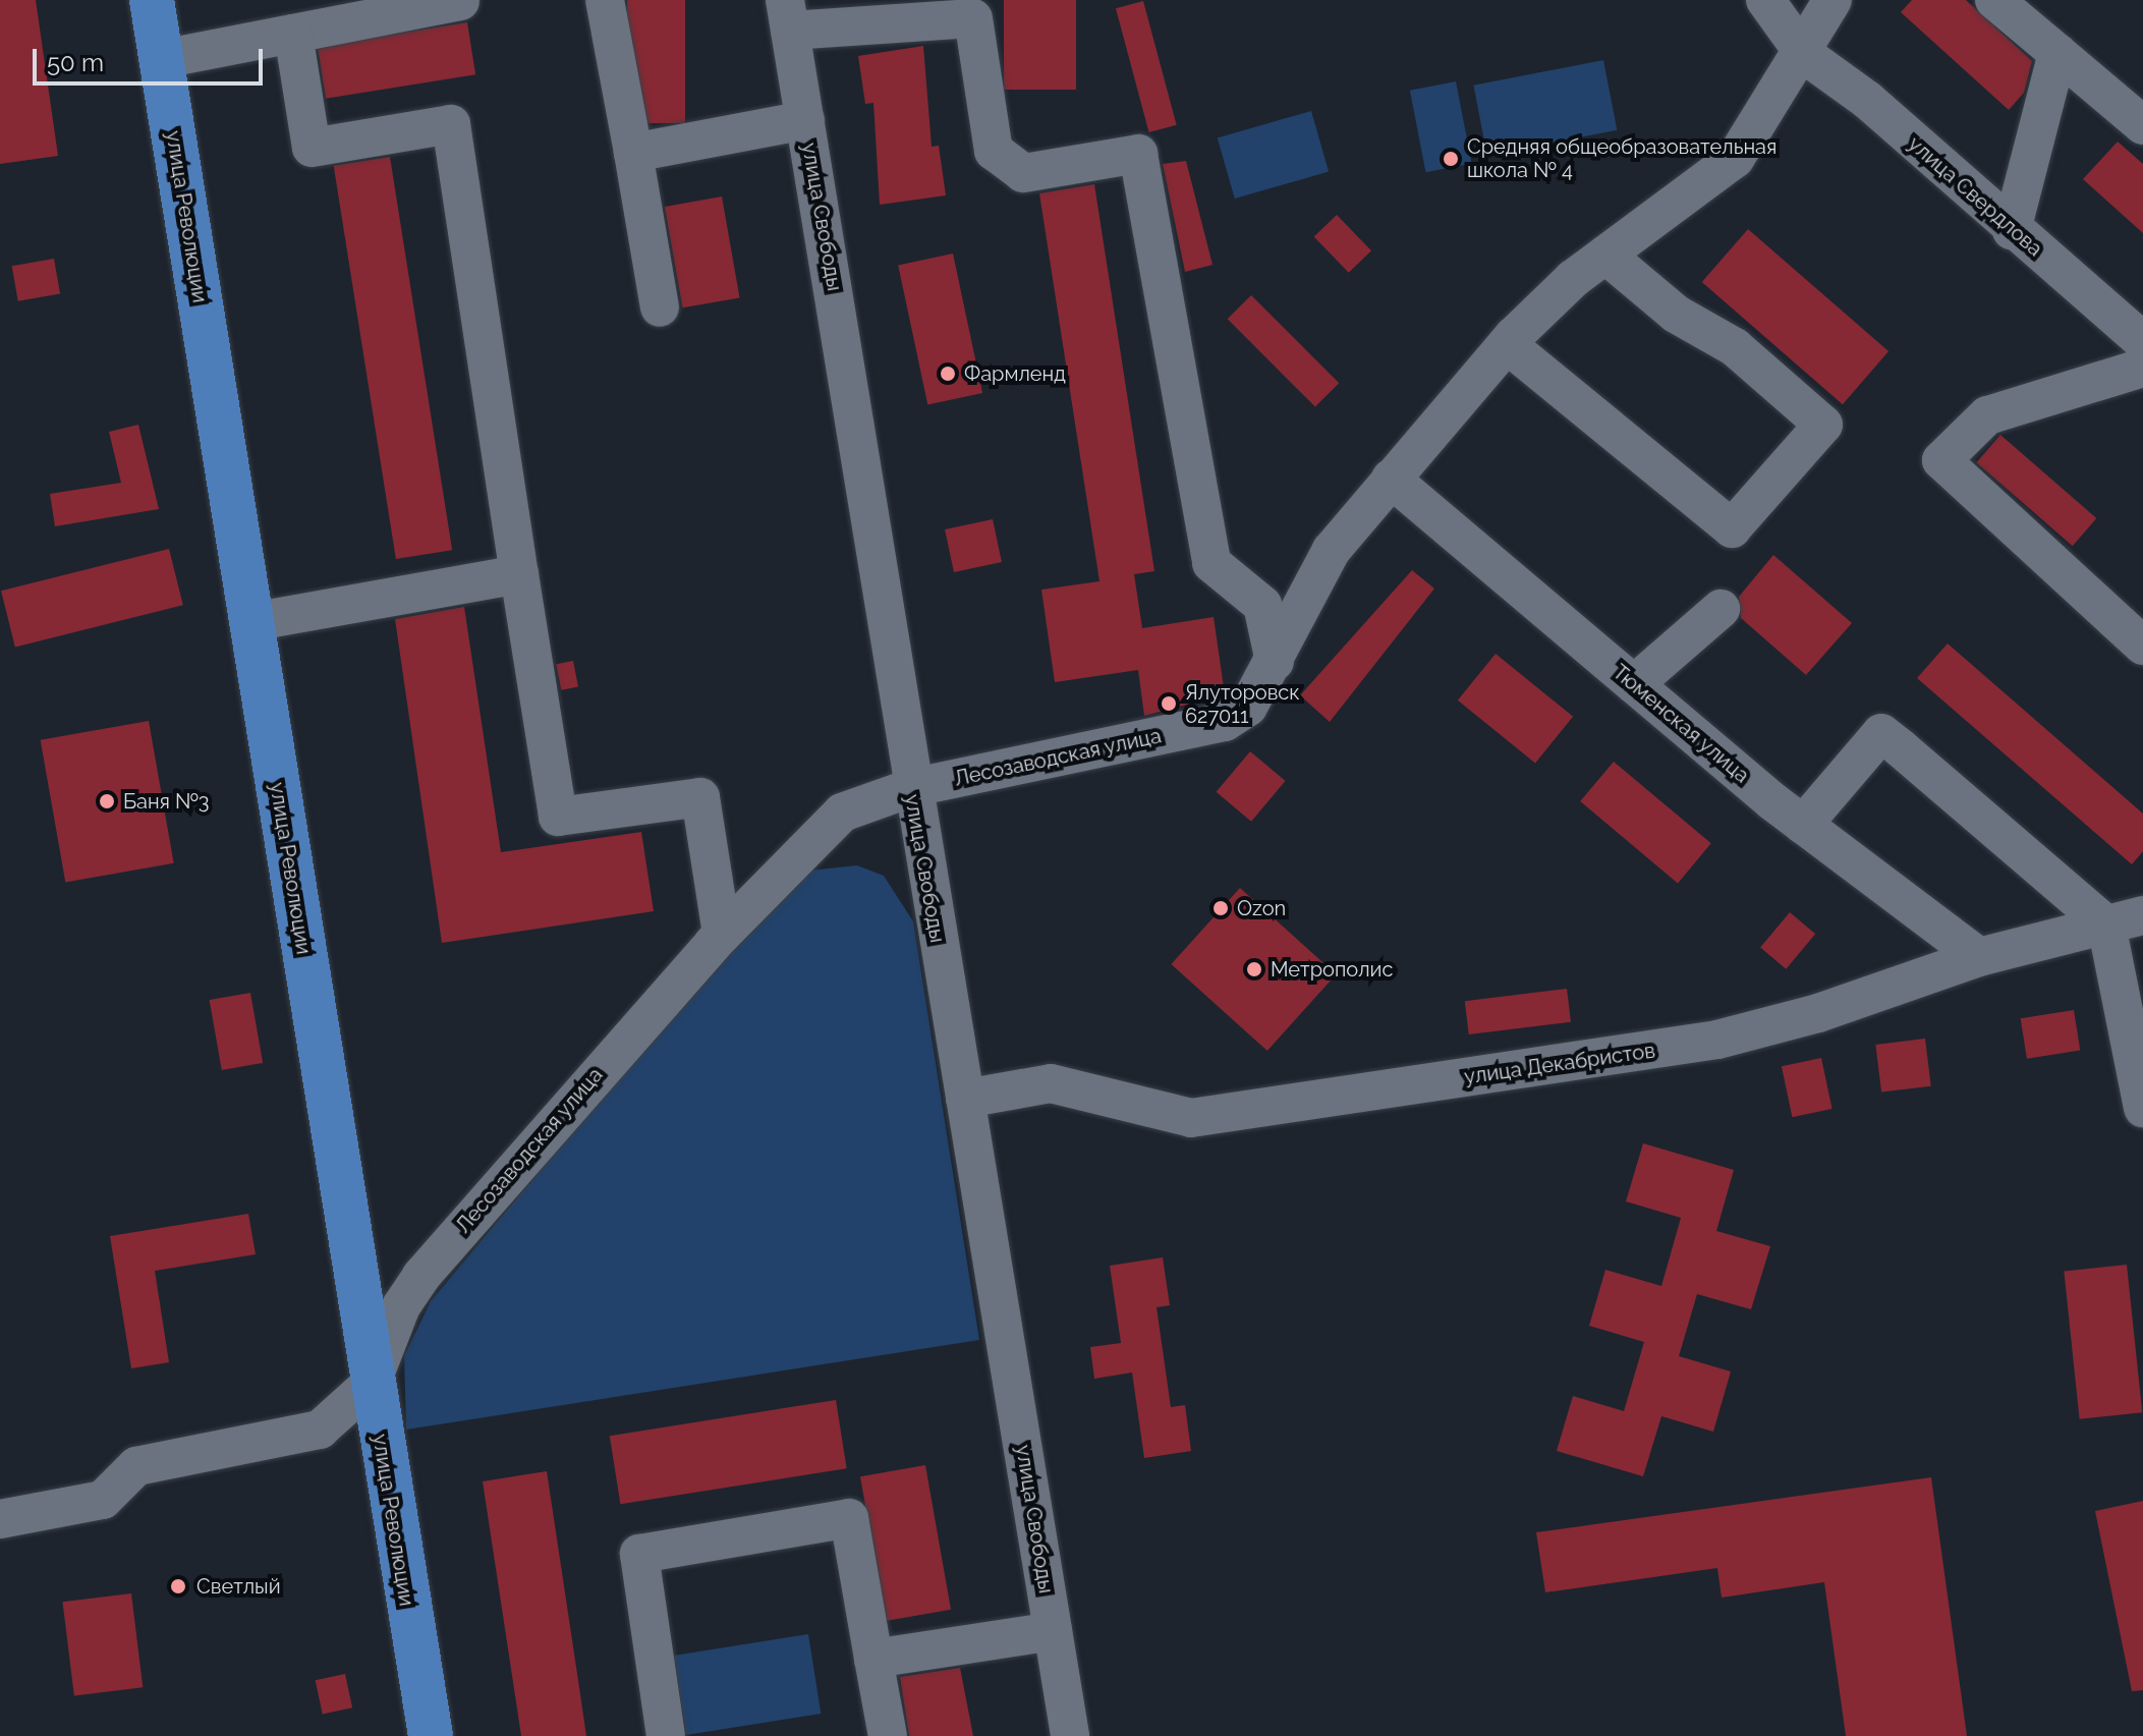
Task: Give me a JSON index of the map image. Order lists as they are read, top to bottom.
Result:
{
  "streets": {
    "main road": ["улица Революции"],
    "street": [
      "улица Свердлова",
      "улица Свободы",
      "Тюменская улица",
      "Лесозаводская улица",
      "улица Декабристов"
    ]
  },
  "crossings": [
    ["улица Свердлова", "Лесозаводская улица"],
    ["улица Революции", "Лесозаводская улица"],
    ["улица Свободы", "Лесозаводская улица"],
    ["улица Свободы", "улица Декабристов"],
    ["Тюменская улица", "Лесозаводская улица"],
    ["Тюменская улица", "улица Декабристов"]
  ],
  "places": [
    "Средняя общеобразовательная школа № 4",
    "Фармленд",
    "Ялуторовск 627011",
    "Баня №3",
    "Ozon",
    "Метрополис",
    "Светлый"
  ],
  "scale_bar": "50 m"
}
